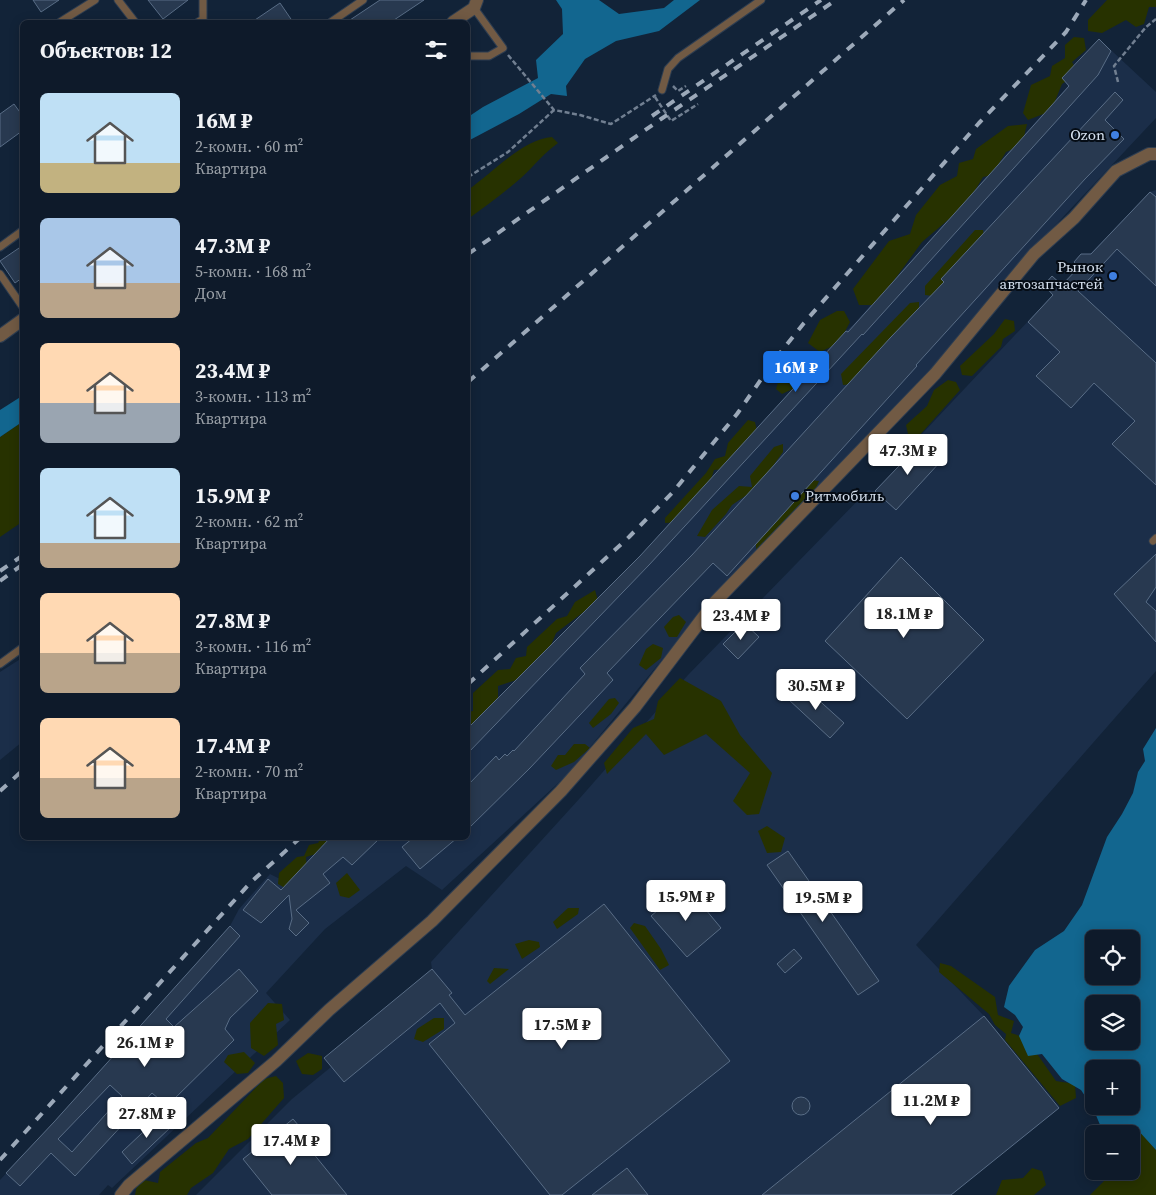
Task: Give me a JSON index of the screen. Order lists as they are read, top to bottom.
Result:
{
  "places": ["Ozon", "Рынок автозапчастей", "Ритмобиль"],
  "page": {
    "heading": "Объектов: 12",
    "list": [
      {
        "name": "16M ₽",
        "note": "2-комн. · 60 m² · Квартира"
      },
      {
        "name": "47.3M ₽",
        "note": "5-комн. · 168 m² · Дом"
      },
      {
        "name": "23.4M ₽",
        "note": "3-комн. · 113 m² · Квартира"
      },
      {
        "name": "15.9M ₽",
        "note": "2-комн. · 62 m² · Квартира"
      },
      {
        "name": "27.8M ₽",
        "note": "3-комн. · 116 m² · Квартира"
      },
      {
        "name": "17.4M ₽",
        "note": "2-комн. · 70 m² · Квартира"
      }
    ],
    "price": [
      "16M ₽",
      "47.3M ₽",
      "18.1M ₽",
      "23.4M ₽",
      "30.5M ₽",
      "15.9M ₽",
      "19.5M ₽",
      "17.5M ₽",
      "26.1M ₽",
      "11.2M ₽",
      "27.8M ₽",
      "17.4M ₽"
    ],
    "map_buttons": ["+", "−"]
  }
}
